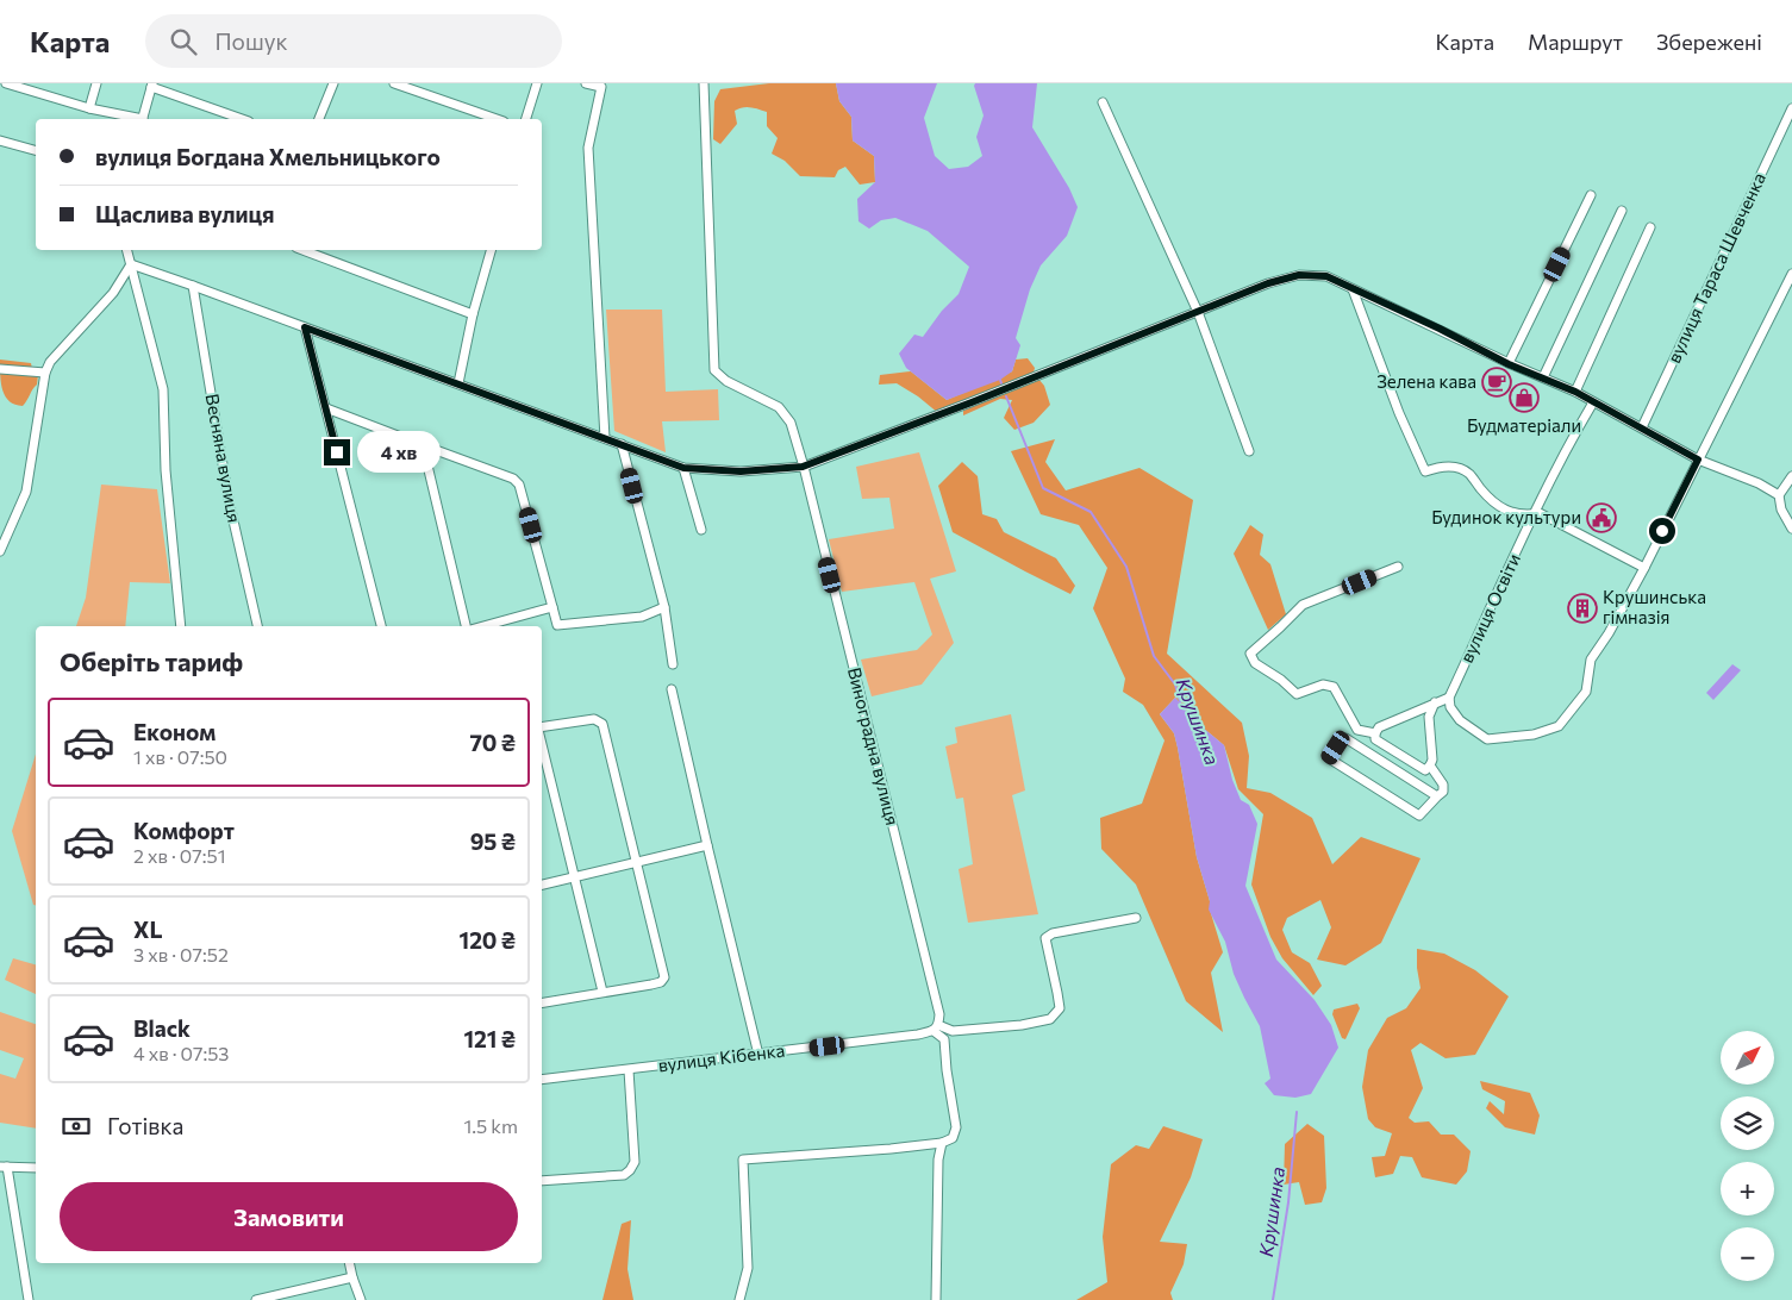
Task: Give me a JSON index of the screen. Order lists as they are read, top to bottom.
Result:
{
  "streets": {
    "street": [
      "вулиця Тараса Шевченка",
      "Весняна вулиця",
      "вулиця Освіти",
      "Виноградна вулиця",
      "вулиця Кібенка"
    ]
  },
  "crossings": [
    ["Виноградна вулиця", "вулиця Кібенка"]
  ],
  "water": ["Крушинка"],
  "places": {
    "cafe": ["Зелена кава"],
    "shop": ["Будматеріали"],
    "public building": ["Будинок культури"],
    "building": ["Крушинська гімназія"]
  },
  "north": "top right",
  "page": {
    "header": "Карта",
    "search": "Пошук",
    "nav": ["Карта", "Маршрут", "Збережені"],
    "banner": ["вулиця Богдана Хмельницького", "Щаслива вулиця"],
    "bubble": "4 хв",
    "heading": "Оберіть тариф",
    "list": [
      {
        "name": "Економ",
        "note": "1 хв · 07:50",
        "value": "70 ₴"
      },
      {
        "name": "Комфорт",
        "note": "2 хв · 07:51",
        "value": "95 ₴"
      },
      {
        "name": "XL",
        "note": "3 хв · 07:52",
        "value": "120 ₴"
      },
      {
        "name": "Black",
        "note": "4 хв · 07:53",
        "value": "121 ₴"
      }
    ],
    "map_buttons": ["+", "−"],
    "pay": ["Готівка", "1.5 km"],
    "buttons": "Замовити"
  }
}
